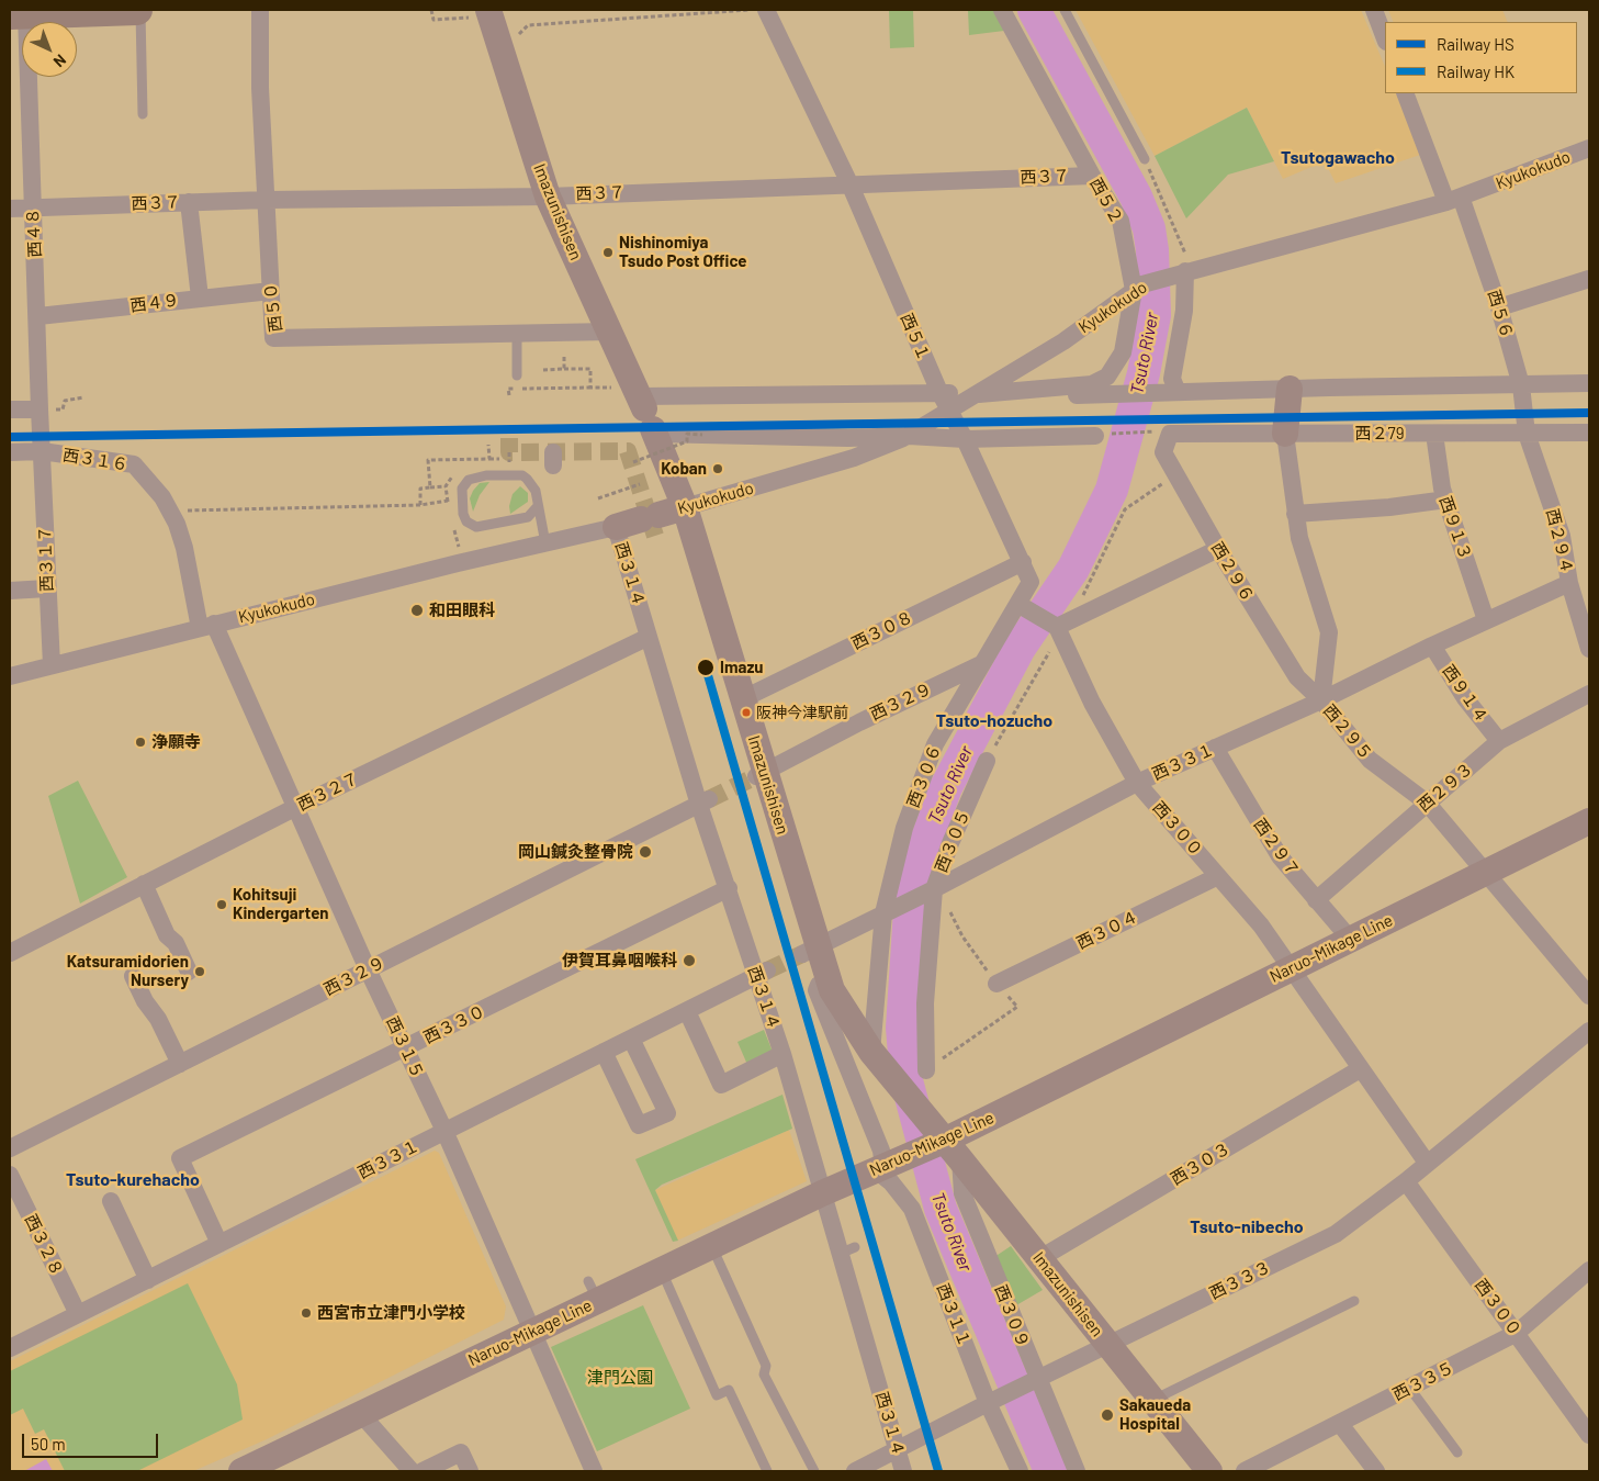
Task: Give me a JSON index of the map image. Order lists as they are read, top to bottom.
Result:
{
  "streets": {
    "street": [
      "Kyukokudo",
      "西３７",
      "西５２",
      "Imazunishisen",
      "西４８",
      "西４９",
      "西５０",
      "西５６",
      "西５１",
      "西２79",
      "西３１６",
      "西９１３",
      "西２９４",
      "西３１７",
      "西２９６",
      "西３１４",
      "西３０８",
      "西９１４",
      "西３２９",
      "西２９５",
      "西３３１",
      "西３０６",
      "西２９３",
      "西３２７",
      "西３００",
      "西３０５",
      "西２９７",
      "西３０４",
      "Naruo-Mikage Line",
      "西３３０",
      "西３１５",
      "西３０３",
      "西３２８",
      "西３３３",
      "西３１１",
      "西３０９",
      "西３３５"
    ]
  },
  "crossings": [
    ["Kyukokudo", "西５２"],
    ["Kyukokudo", "Imazunishisen"],
    ["Kyukokudo", "西５６"],
    ["Kyukokudo", "西５１"],
    ["Kyukokudo", "西３１６"],
    ["Kyukokudo", "西３１７"],
    ["Kyukokudo", "西３１４"],
    ["Kyukokudo", "西３０６"],
    ["Kyukokudo", "西３１５"],
    ["西３７", "西５２"],
    ["西３７", "Imazunishisen"],
    ["西３７", "西４８"],
    ["西３７", "西５０"],
    ["西３７", "西５１"],
    ["Imazunishisen", "西５０"],
    ["Imazunishisen", "西３０８"],
    ["Imazunishisen", "西３２９"],
    ["Imazunishisen", "西３３１"],
    ["Imazunishisen", "西３０６"],
    ["Imazunishisen", "Naruo-Mikage Line"],
    ["Imazunishisen", "西３０３"],
    ["Imazunishisen", "西３３３"],
    ["Imazunishisen", "西３０９"],
    ["西４８", "西４９"],
    ["西４８", "西３１６"],
    ["西４８", "西３１７"],
    ["西４９", "西５０"],
    ["西５６", "西２79"],
    ["西５６", "西２９４"],
    ["西５１", "西３０６"],
    ["西２79", "西９１３"],
    ["西２79", "西２９４"],
    ["西２79", "西２９６"],
    ["西２79", "西２９５"],
    ["西３１６", "西３１７"],
    ["西３１６", "西３１５"],
    ["西９１３", "西３３１"],
    ["西２９４", "西３３１"],
    ["西２９６", "西２９５"],
    ["西２９６", "西３３１"],
    ["西３１４", "西３２９"],
    ["西３１４", "西３３１"],
    ["西３１４", "西３２７"],
    ["西３１４", "Naruo-Mikage Line"],
    ["西３１４", "西３３０"],
    ["西３１４", "西３３３"],
    ["西３０８", "西３０６"],
    ["西９１４", "西３３１"],
    ["西９１４", "西２９３"],
    ["西３２９", "西３０６"],
    ["西３２９", "西３１５"],
    ["西２９５", "西３３１"],
    ["西２９５", "西２９３"],
    ["西２９５", "Naruo-Mikage Line"],
    ["西３３１", "西３０６"],
    ["西３３１", "西３００"],
    ["西３３１", "西３０５"],
    ["西３３１", "西２９７"],
    ["西３３１", "西３３０"],
    ["西３３１", "西３１５"],
    ["西３３１", "西３２８"],
    ["西２９３", "西２９７"],
    ["西３２７", "西３１５"],
    ["西３００", "西３０４"],
    ["西３００", "Naruo-Mikage Line"],
    ["西３００", "西３０３"],
    ["西３００", "西３３３"],
    ["西３００", "西３３５"],
    ["西２９７", "Naruo-Mikage Line"],
    ["Naruo-Mikage Line", "西３１５"],
    ["Naruo-Mikage Line", "西３１１"],
    ["Naruo-Mikage Line", "西３０９"],
    ["西３３０", "西３１５"],
    ["西３３３", "西３１１"],
    ["西３３３", "西３０９"]
  ],
  "districts": [
    "Tsutogawacho",
    "Tsuto-hozucho",
    "Tsuto-kurehacho",
    "Tsuto-nibecho"
  ],
  "water": ["Tsuto River"],
  "parks": ["津門公園"],
  "places": [
    "Nishinomiya Tsudo Post Office",
    "Koban",
    "和田眼科",
    "Imazu",
    "阪神今津駅前",
    "浄願寺",
    "岡山鍼灸整骨院",
    "Kohitsuji Kindergarten",
    "伊賀耳鼻咽喉科",
    "Katsuramidorien Nursery",
    "西宮市立津門小学校",
    "Sakaueda Hospital"
  ],
  "lines": ["rail line HS", "rail line HK"],
  "legend": ["Railway HS", "Railway HK"],
  "scale_bar": "50 m",
  "north": "bottom right"
}
